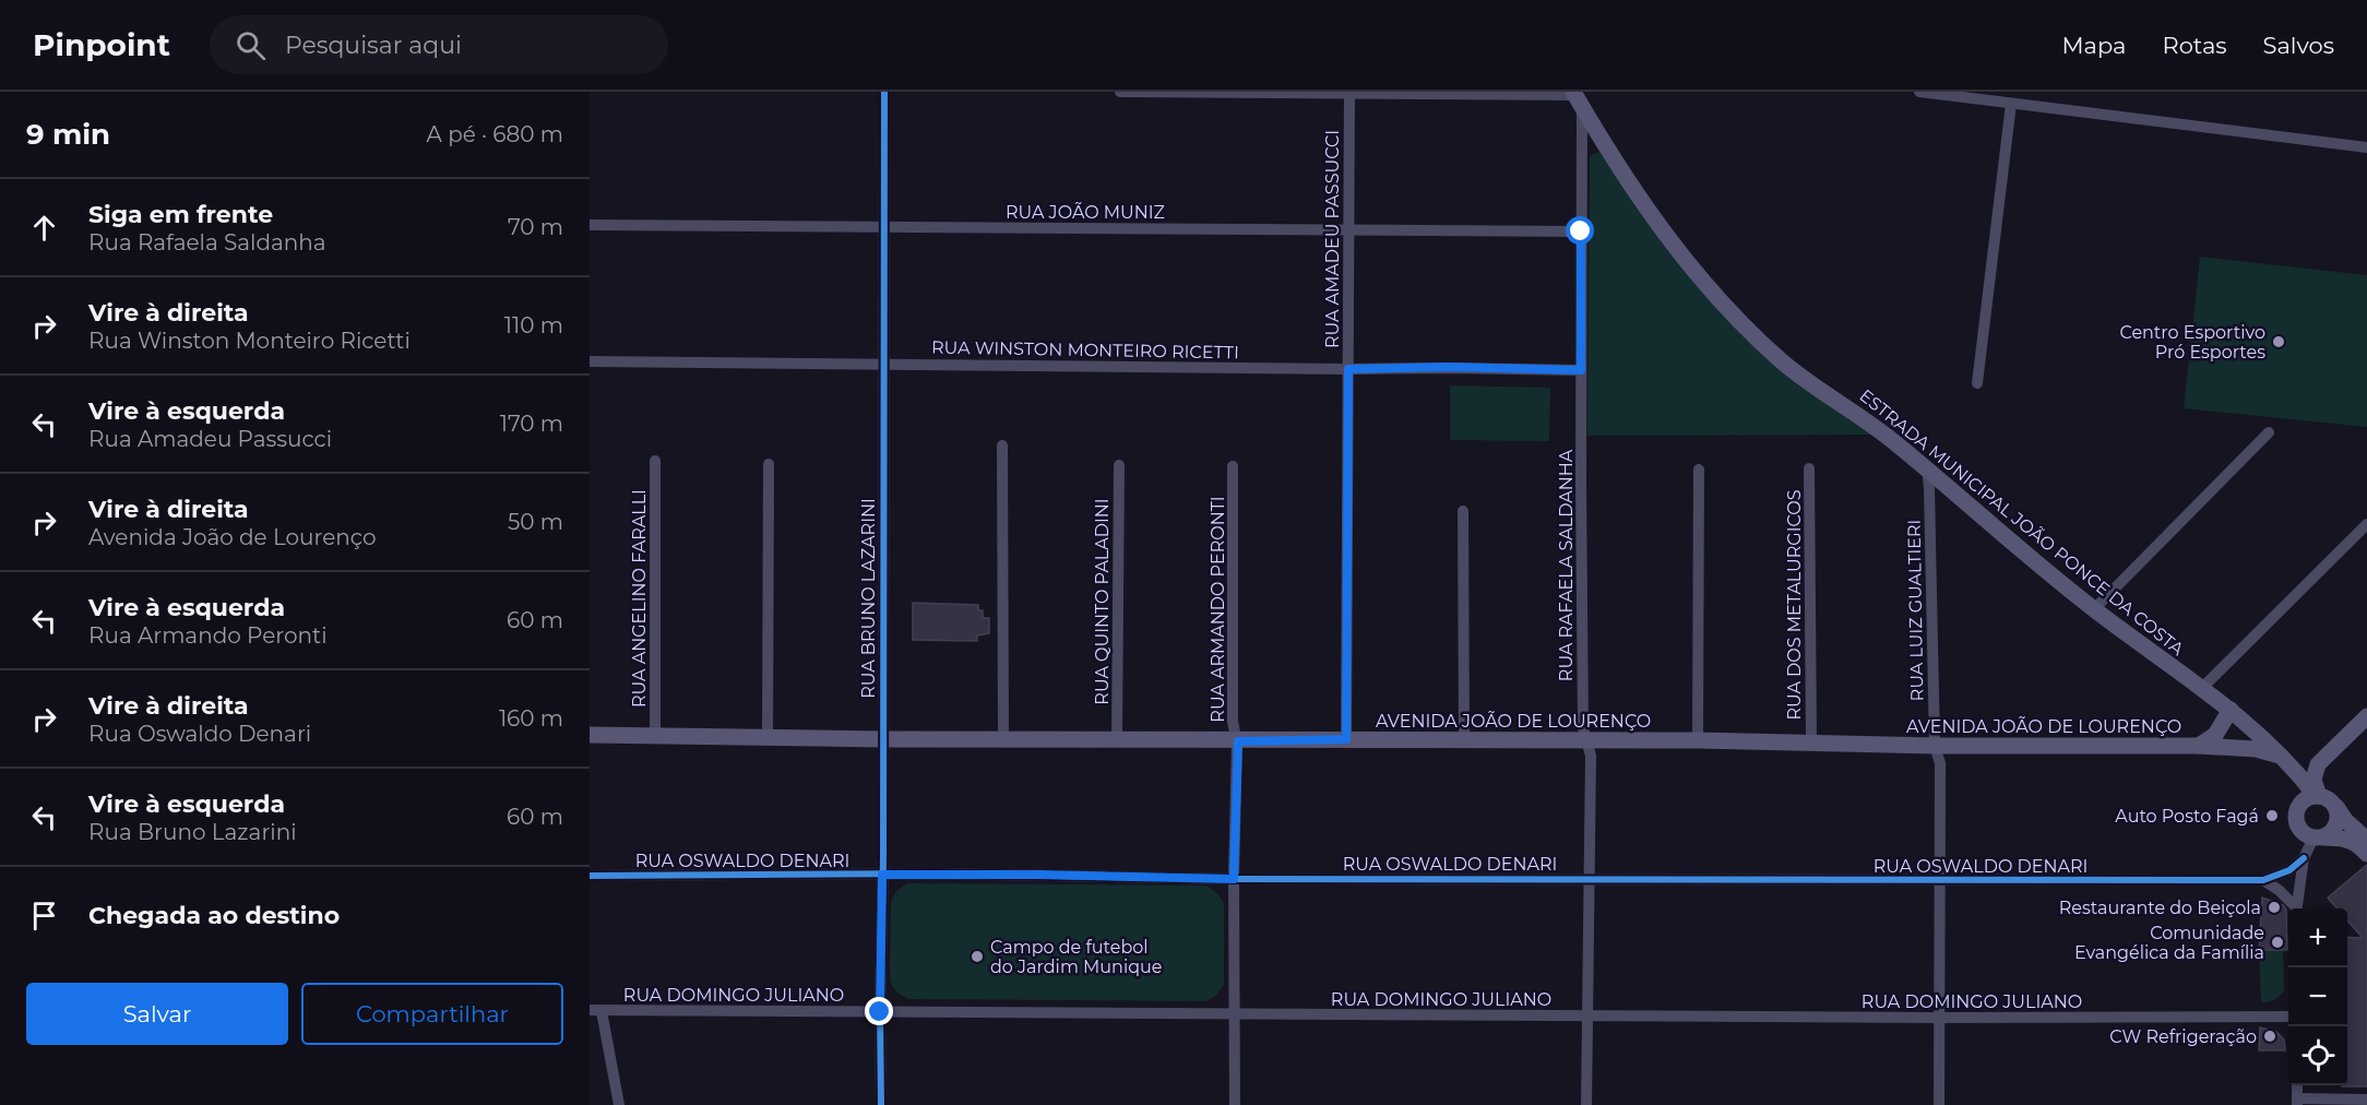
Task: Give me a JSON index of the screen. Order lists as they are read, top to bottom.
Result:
{
  "streets": {
    "street": [
      "RUA JOÃO MUNIZ",
      "RUA AMADEU PASSUCCI",
      "RUA WINSTON MONTEIRO RICETTI",
      "ESTRADA MUNICIPAL JOÃO PONCE DA COSTA",
      "RUA RAFAELA SALDANHA",
      "RUA ANGELINO FARALLI",
      "RUA BRUNO LAZARINI",
      "RUA QUINTO PALADINI",
      "RUA DOS METALURGICOS",
      "RUA ARMANDO PERONTI",
      "RUA LUIZ GUALTIERI",
      "AVENIDA JOÃO DE LOURENÇO",
      "RUA OSWALDO DENARI",
      "RUA DOMINGO JULIANO"
    ]
  },
  "crossings": [
    ["RUA JOÃO MUNIZ", "RUA AMADEU PASSUCCI"],
    ["RUA JOÃO MUNIZ", "RUA RAFAELA SALDANHA"],
    ["RUA JOÃO MUNIZ", "RUA BRUNO LAZARINI"],
    ["RUA AMADEU PASSUCCI", "RUA WINSTON MONTEIRO RICETTI"],
    ["RUA AMADEU PASSUCCI", "AVENIDA JOÃO DE LOURENÇO"],
    ["RUA WINSTON MONTEIRO RICETTI", "RUA RAFAELA SALDANHA"],
    ["RUA WINSTON MONTEIRO RICETTI", "RUA BRUNO LAZARINI"],
    ["ESTRADA MUNICIPAL JOÃO PONCE DA COSTA", "RUA RAFAELA SALDANHA"],
    ["ESTRADA MUNICIPAL JOÃO PONCE DA COSTA", "RUA LUIZ GUALTIERI"],
    ["ESTRADA MUNICIPAL JOÃO PONCE DA COSTA", "AVENIDA JOÃO DE LOURENÇO"],
    ["RUA RAFAELA SALDANHA", "AVENIDA JOÃO DE LOURENÇO"],
    ["RUA RAFAELA SALDANHA", "RUA OSWALDO DENARI"],
    ["RUA RAFAELA SALDANHA", "RUA DOMINGO JULIANO"],
    ["RUA ANGELINO FARALLI", "AVENIDA JOÃO DE LOURENÇO"],
    ["RUA BRUNO LAZARINI", "AVENIDA JOÃO DE LOURENÇO"],
    ["RUA BRUNO LAZARINI", "RUA OSWALDO DENARI"],
    ["RUA BRUNO LAZARINI", "RUA DOMINGO JULIANO"],
    ["RUA QUINTO PALADINI", "AVENIDA JOÃO DE LOURENÇO"],
    ["RUA DOS METALURGICOS", "AVENIDA JOÃO DE LOURENÇO"],
    ["RUA ARMANDO PERONTI", "AVENIDA JOÃO DE LOURENÇO"],
    ["RUA ARMANDO PERONTI", "RUA OSWALDO DENARI"],
    ["RUA ARMANDO PERONTI", "RUA DOMINGO JULIANO"],
    ["RUA LUIZ GUALTIERI", "AVENIDA JOÃO DE LOURENÇO"],
    ["RUA LUIZ GUALTIERI", "RUA OSWALDO DENARI"],
    ["RUA LUIZ GUALTIERI", "RUA DOMINGO JULIANO"]
  ],
  "places": [
    "Centro Esportivo Pró Esportes",
    "Auto Posto Fagá",
    "Restaurante do Beiçola",
    "Comunidade Evangélica da Família",
    "Campo de futebol do Jardim Munique",
    "CW Refrigeração"
  ],
  "page": {
    "header": "Pinpoint",
    "search": "Pesquisar aqui",
    "nav": ["Mapa", "Rotas", "Salvos"],
    "heading": ["9 min", "A pé · 680 m"],
    "list": [
      ["Siga em frente", "Rua Rafaela Saldanha", "70 m"],
      ["Vire à direita", "Rua Winston Monteiro Ricetti", "110 m"],
      ["Vire à esquerda", "Rua Amadeu Passucci", "170 m"],
      ["Vire à direita", "Avenida João de Lourenço", "50 m"],
      ["Vire à esquerda", "Rua Armando Peronti", "60 m"],
      ["Vire à direita", "Rua Oswaldo Denari", "160 m"],
      ["Vire à esquerda", "Rua Bruno Lazarini", "60 m"],
      "Chegada ao destino"
    ],
    "map_buttons": ["+", "−"],
    "buttons": ["Salvar", "Compartilhar"]
  }
}
